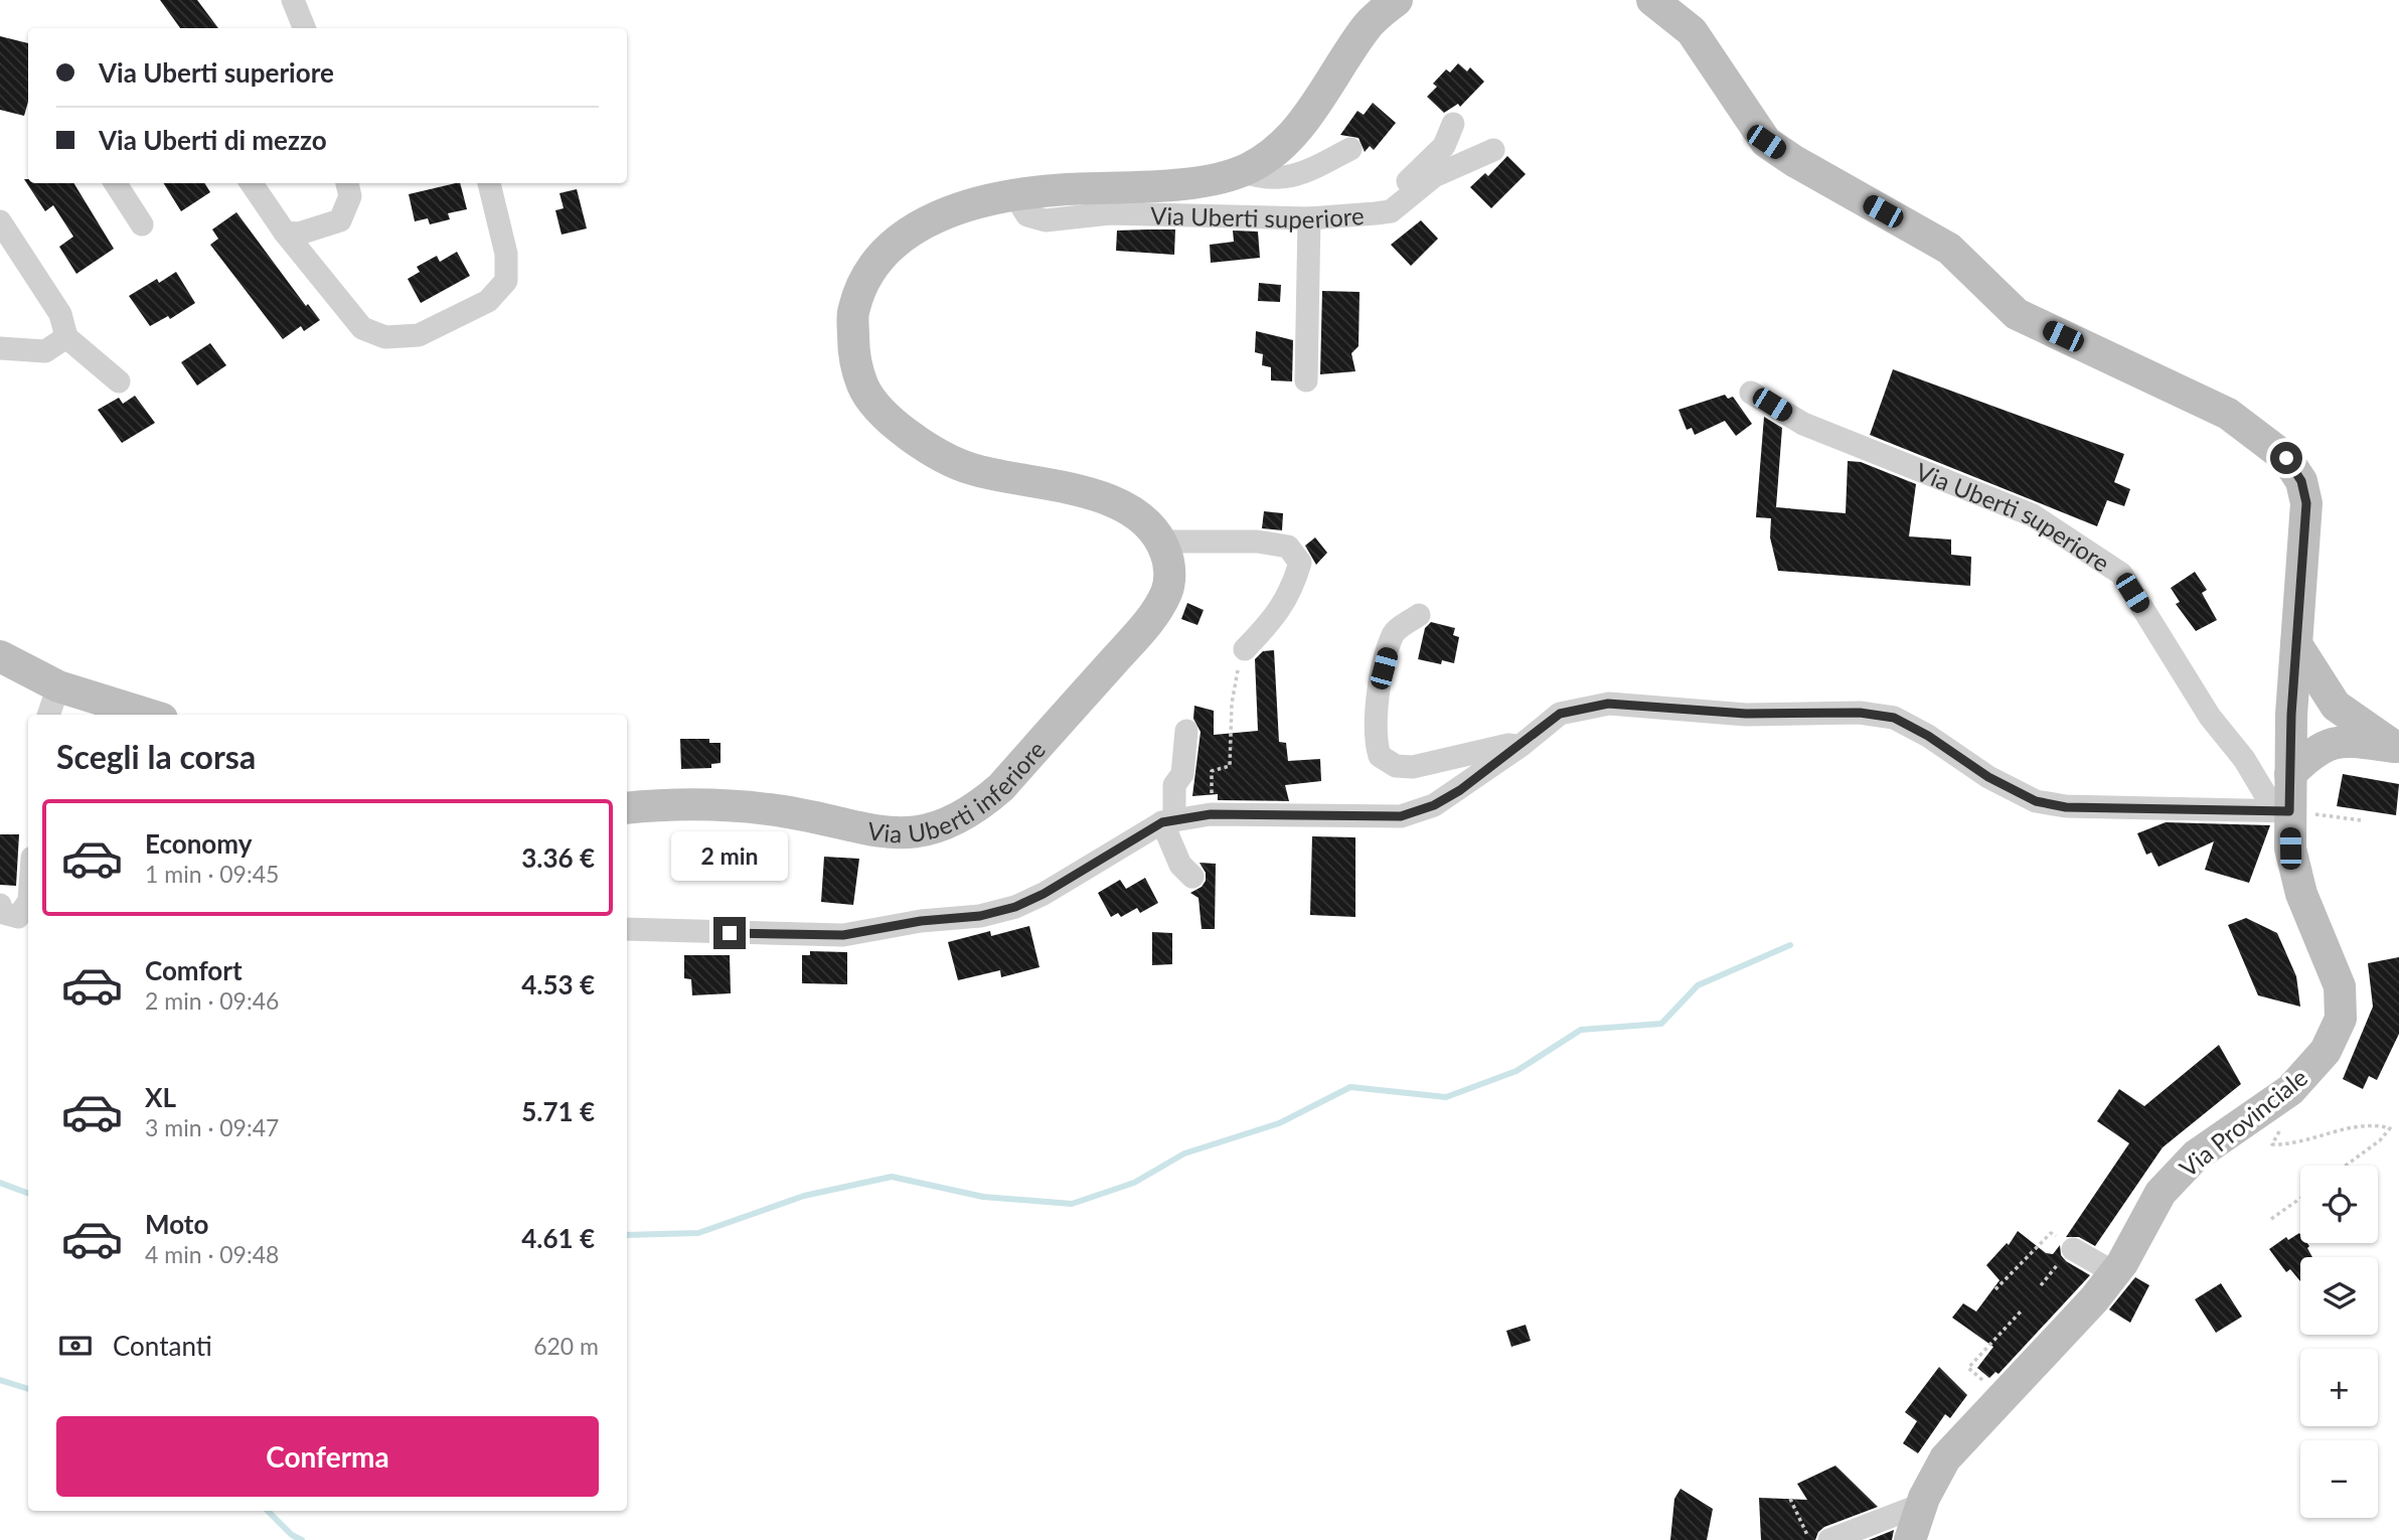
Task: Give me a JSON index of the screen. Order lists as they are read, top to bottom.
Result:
{
  "streets": {
    "main road": ["Via Uberti superiore", "Via Uberti inferiore", "Via Provinciale"]
  },
  "crossings": [
    ["Via Uberti superiore", "Via Uberti inferiore"],
    ["Via Uberti superiore", "Via Provinciale"]
  ],
  "page": {
    "banner": ["Via Uberti superiore", "Via Uberti di mezzo"],
    "heading": "Scegli la corsa",
    "list": [
      {
        "name": "Economy",
        "note": "1 min · 09:45",
        "value": "3.36 €"
      },
      {
        "name": "Comfort",
        "note": "2 min · 09:46",
        "value": "4.53 €"
      },
      {
        "name": "XL",
        "note": "3 min · 09:47",
        "value": "5.71 €"
      },
      {
        "name": "Moto",
        "note": "4 min · 09:48",
        "value": "4.61 €"
      }
    ],
    "bubble": "2 min",
    "map_buttons": ["+", "−"],
    "pay": ["Contanti", "620 m"],
    "buttons": "Conferma"
  }
}
